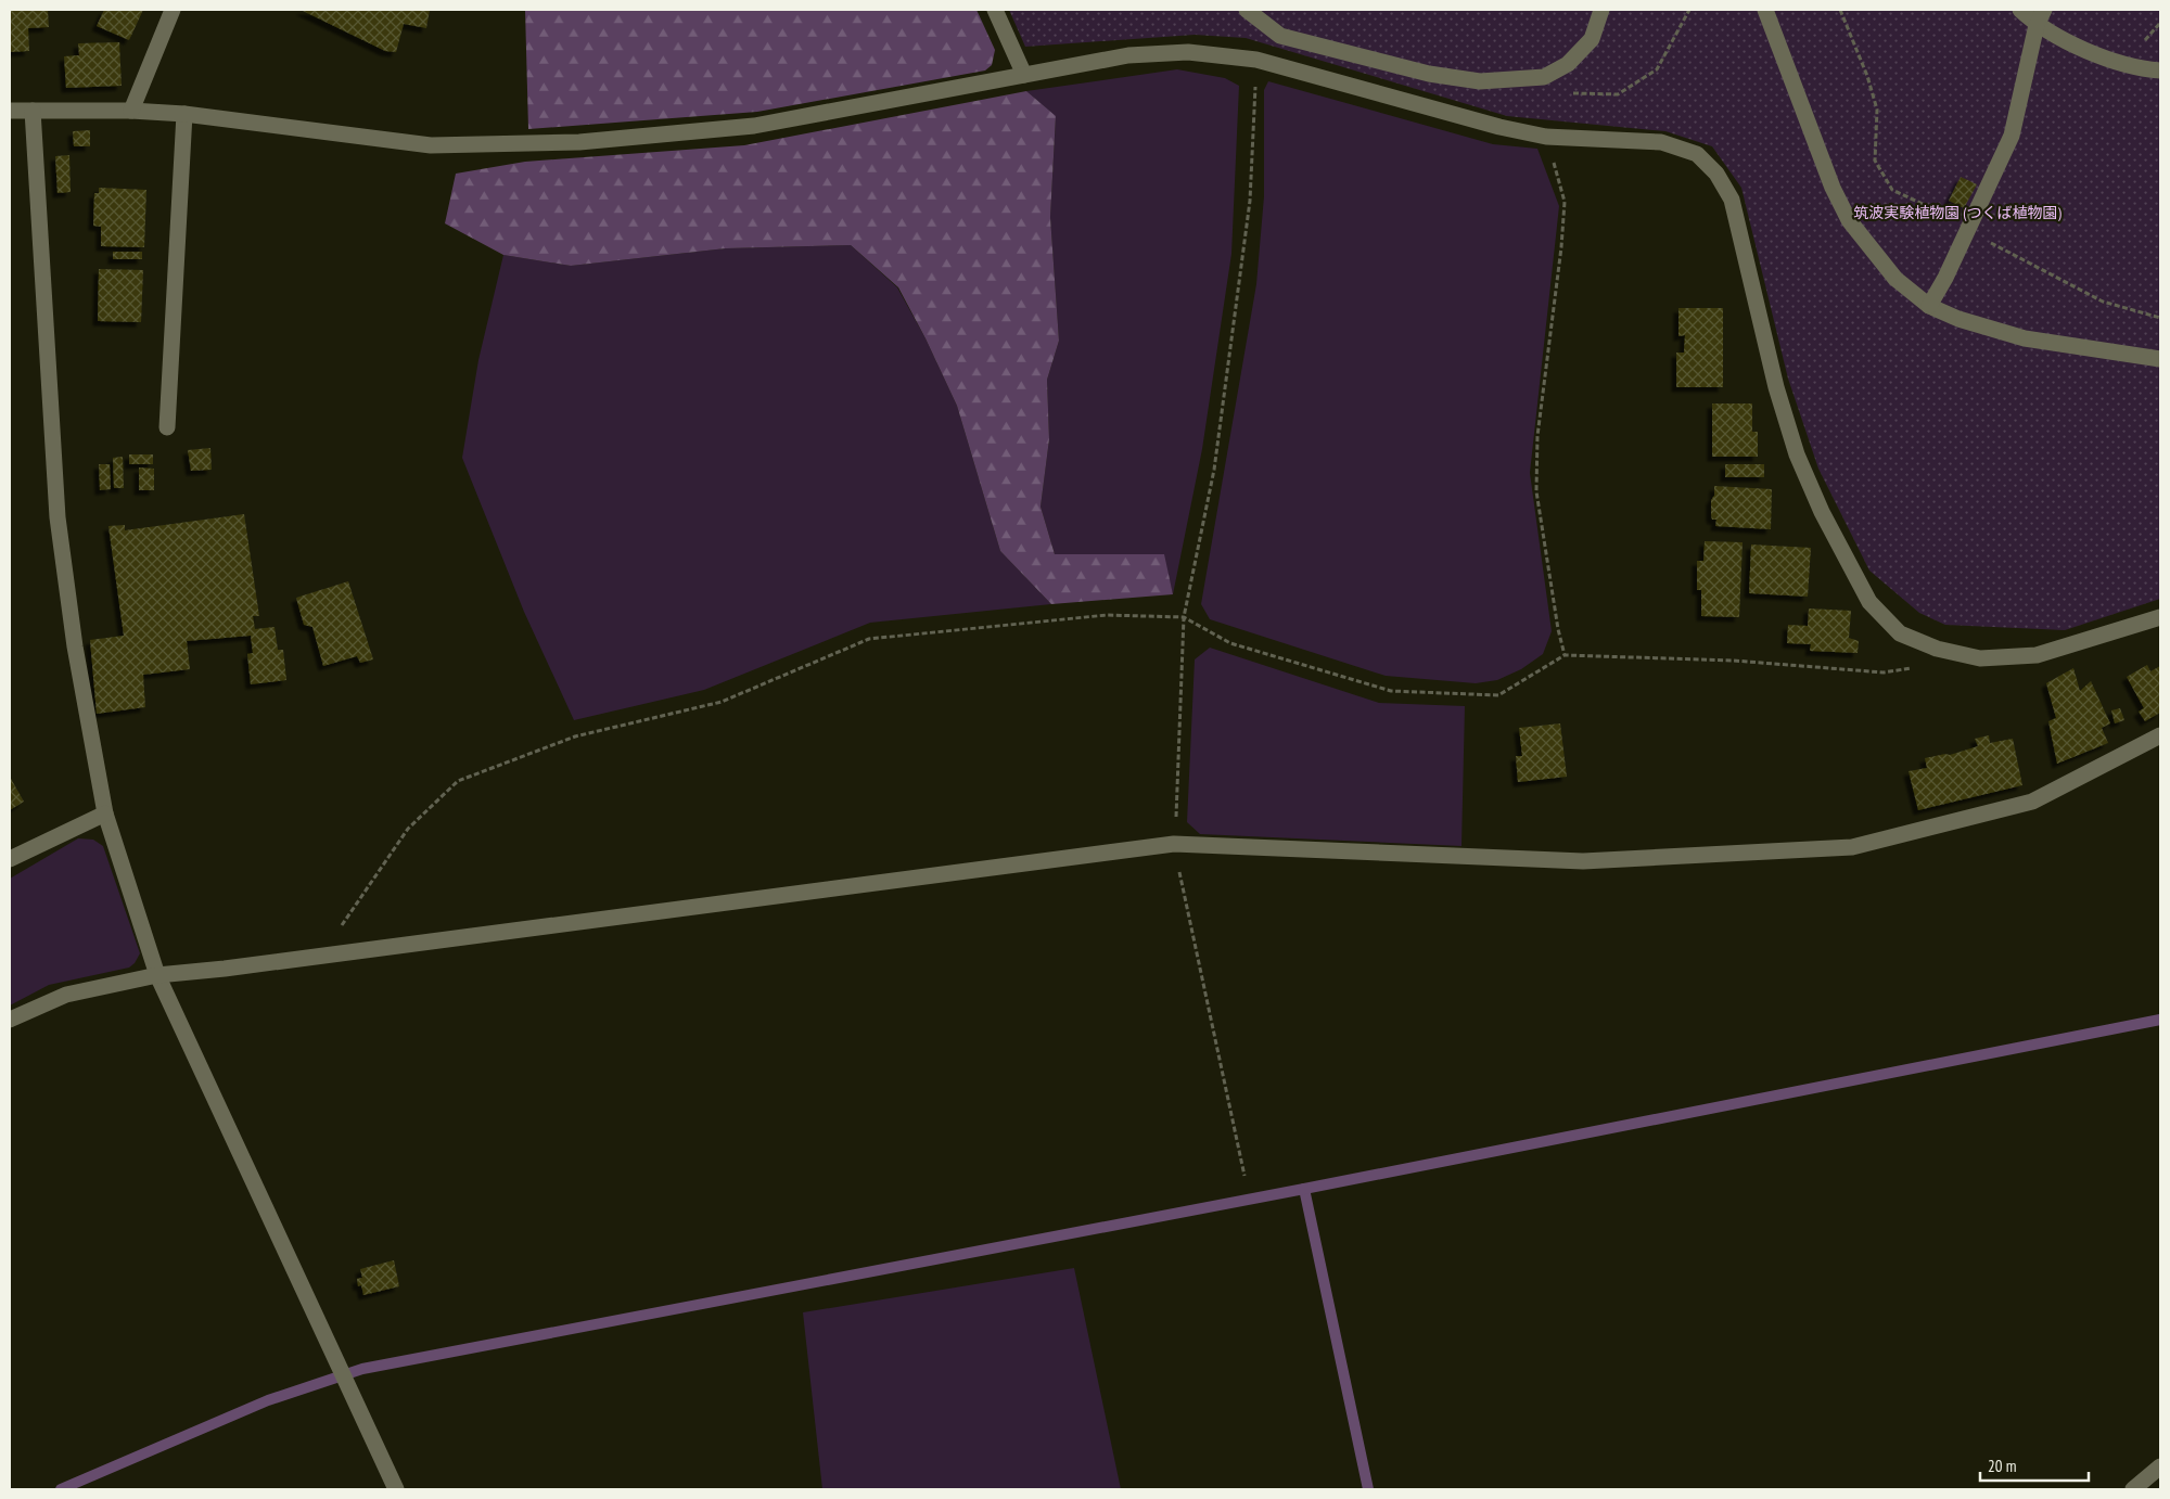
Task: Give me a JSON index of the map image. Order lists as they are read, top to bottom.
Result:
{
  "parks": ["筑波実験植物園 (つくば植物園)"],
  "scale_bar": "20 m"
}
